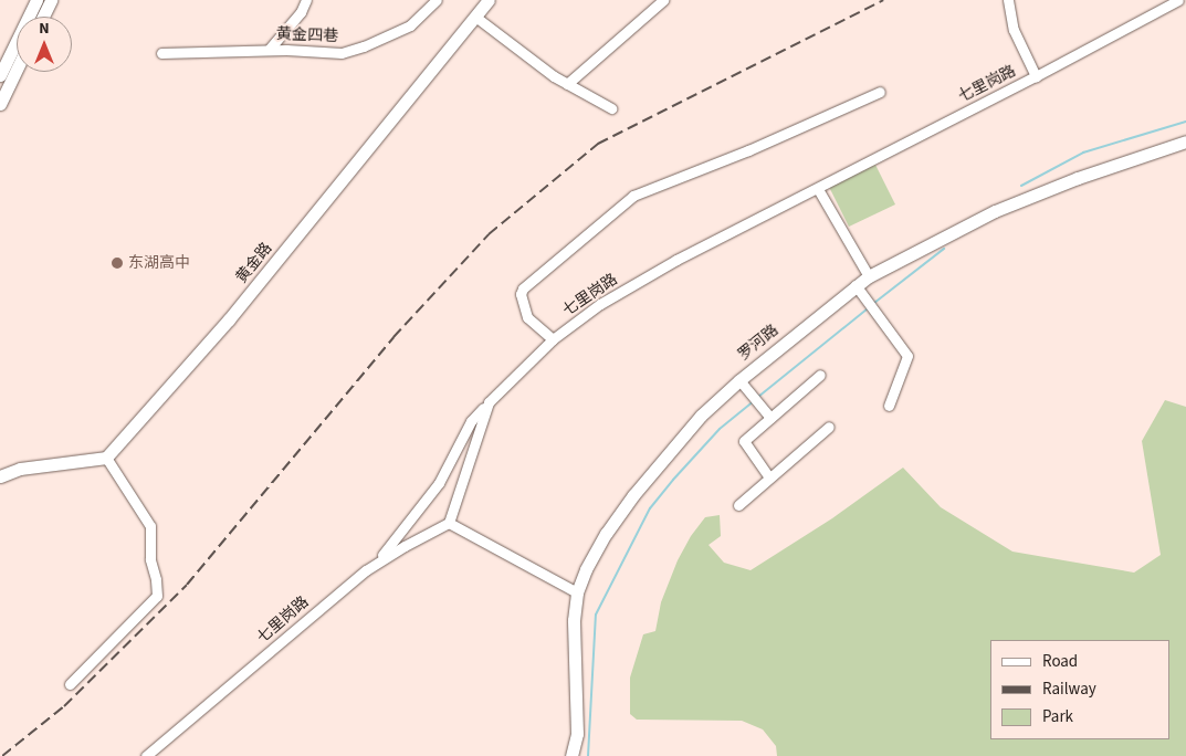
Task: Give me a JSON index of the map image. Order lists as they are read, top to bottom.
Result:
{
  "streets": {
    "main road": ["黄金路", "罗河路"],
    "street": ["黄金四巷", "七里岗路"]
  },
  "places": ["东湖高中"],
  "legend": ["Road", "Railway", "Park"],
  "north": "top"
}
